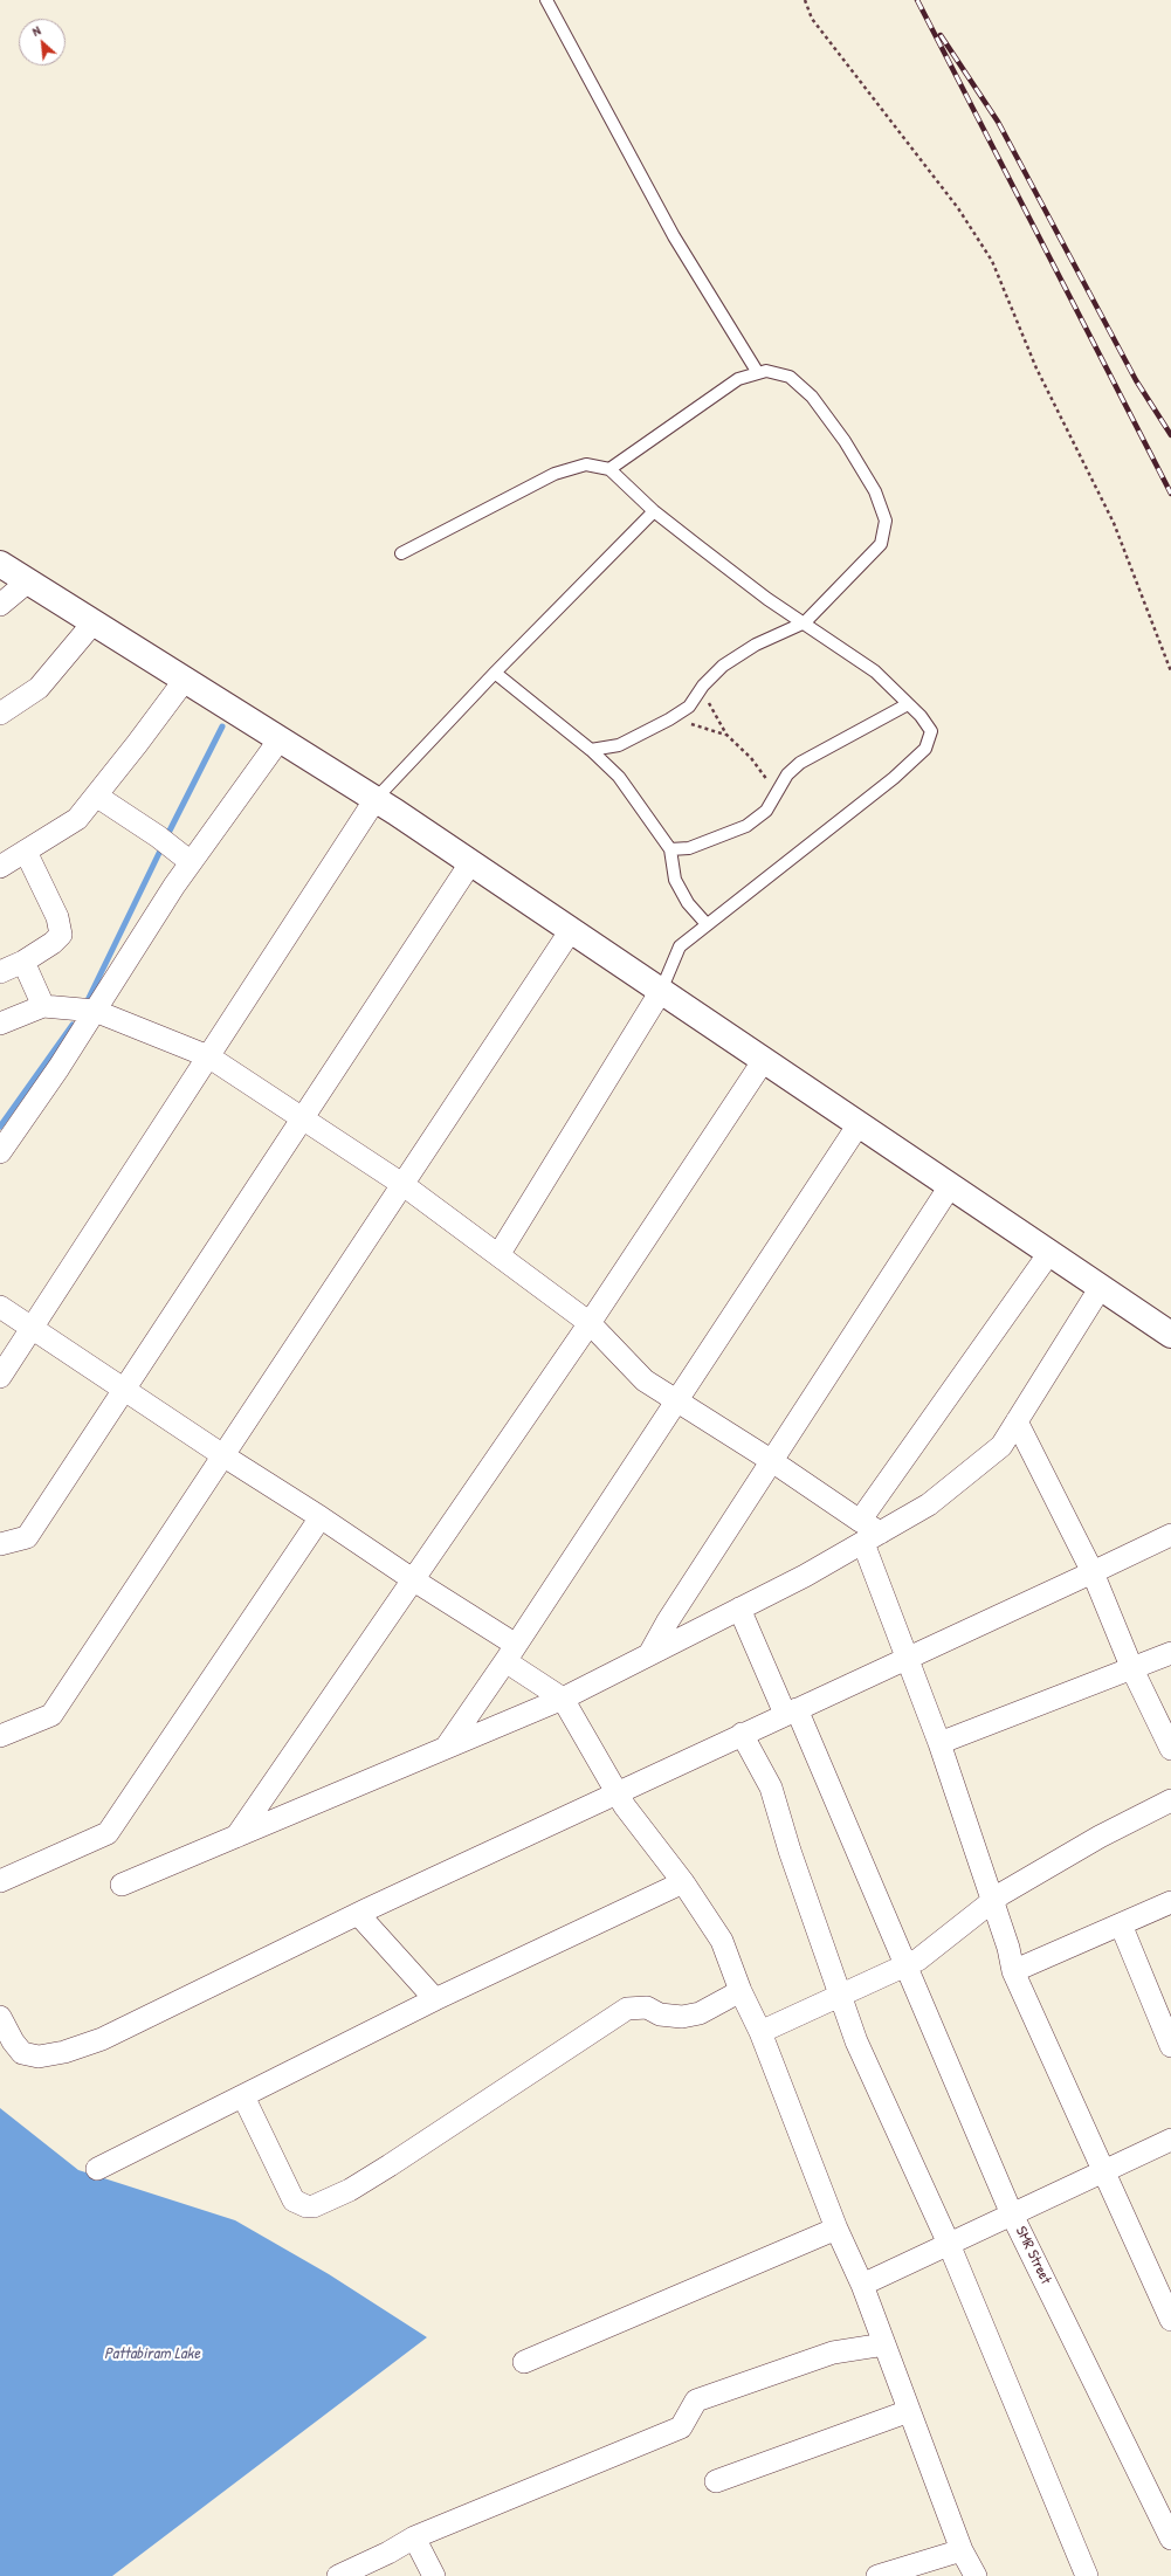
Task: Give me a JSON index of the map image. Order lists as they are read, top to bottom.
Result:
{
  "streets": {
    "street": ["SMR Street"]
  },
  "water": ["Pattabiram Lake"],
  "north": "top left"
}
